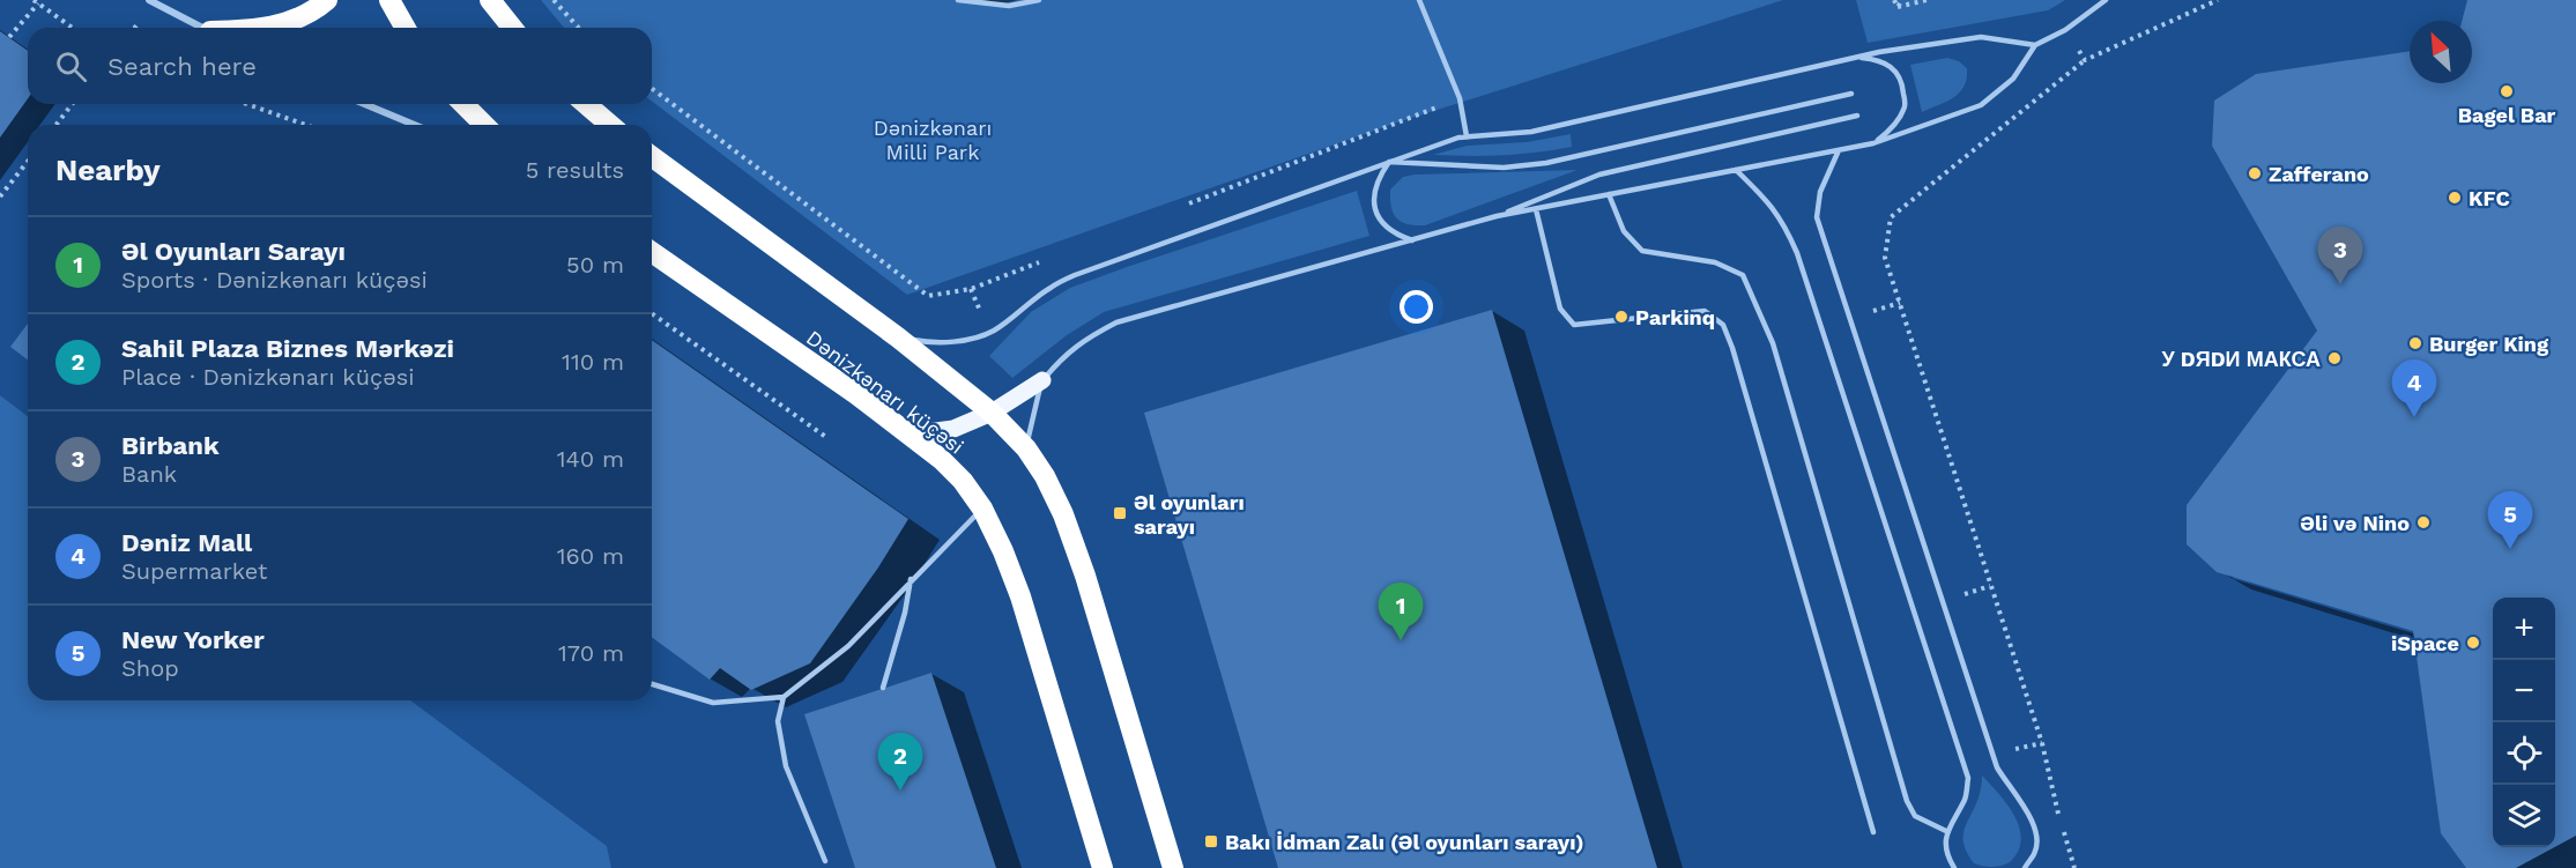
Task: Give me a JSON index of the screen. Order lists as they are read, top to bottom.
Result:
{
  "streets": {
    "highway": ["Dənizkənarı küçəsi"]
  },
  "parks": ["Dənizkənarı Milli Park"],
  "places": {
    "other": [
      "Bagel Bar",
      "Zafferano",
      "KFC",
      "Parkinq",
      "Burger King",
      "У DЯDИ МАКСА",
      "Əli və Nino",
      "iSpace"
    ],
    "transit": ["Əl oyunları sarayı", "Bakı İdman Zalı (Əl oyunları sarayı)"]
  },
  "north": "top left",
  "page": {
    "search": "Search here",
    "heading": ["Nearby", "5 results"],
    "list": [
      {
        "mark": "1",
        "name": "Əl Oyunları Sarayı",
        "note": "Sports · Dənizkənarı küçəsi",
        "value": "50 m"
      },
      {
        "mark": "2",
        "name": "Sahil Plaza Biznes Mərkəzi",
        "note": "Place · Dənizkənarı küçəsi",
        "value": "110 m"
      },
      {
        "mark": "3",
        "name": "Birbank",
        "note": "Bank",
        "value": "140 m"
      },
      {
        "mark": "4",
        "name": "Dəniz Mall",
        "note": "Supermarket",
        "value": "160 m"
      },
      {
        "mark": "5",
        "name": "New Yorker",
        "note": "Shop",
        "value": "170 m"
      }
    ],
    "pins": [
      "3",
      "4",
      "5",
      "1",
      "2"
    ],
    "map_buttons": ["+", "−"]
  }
}
